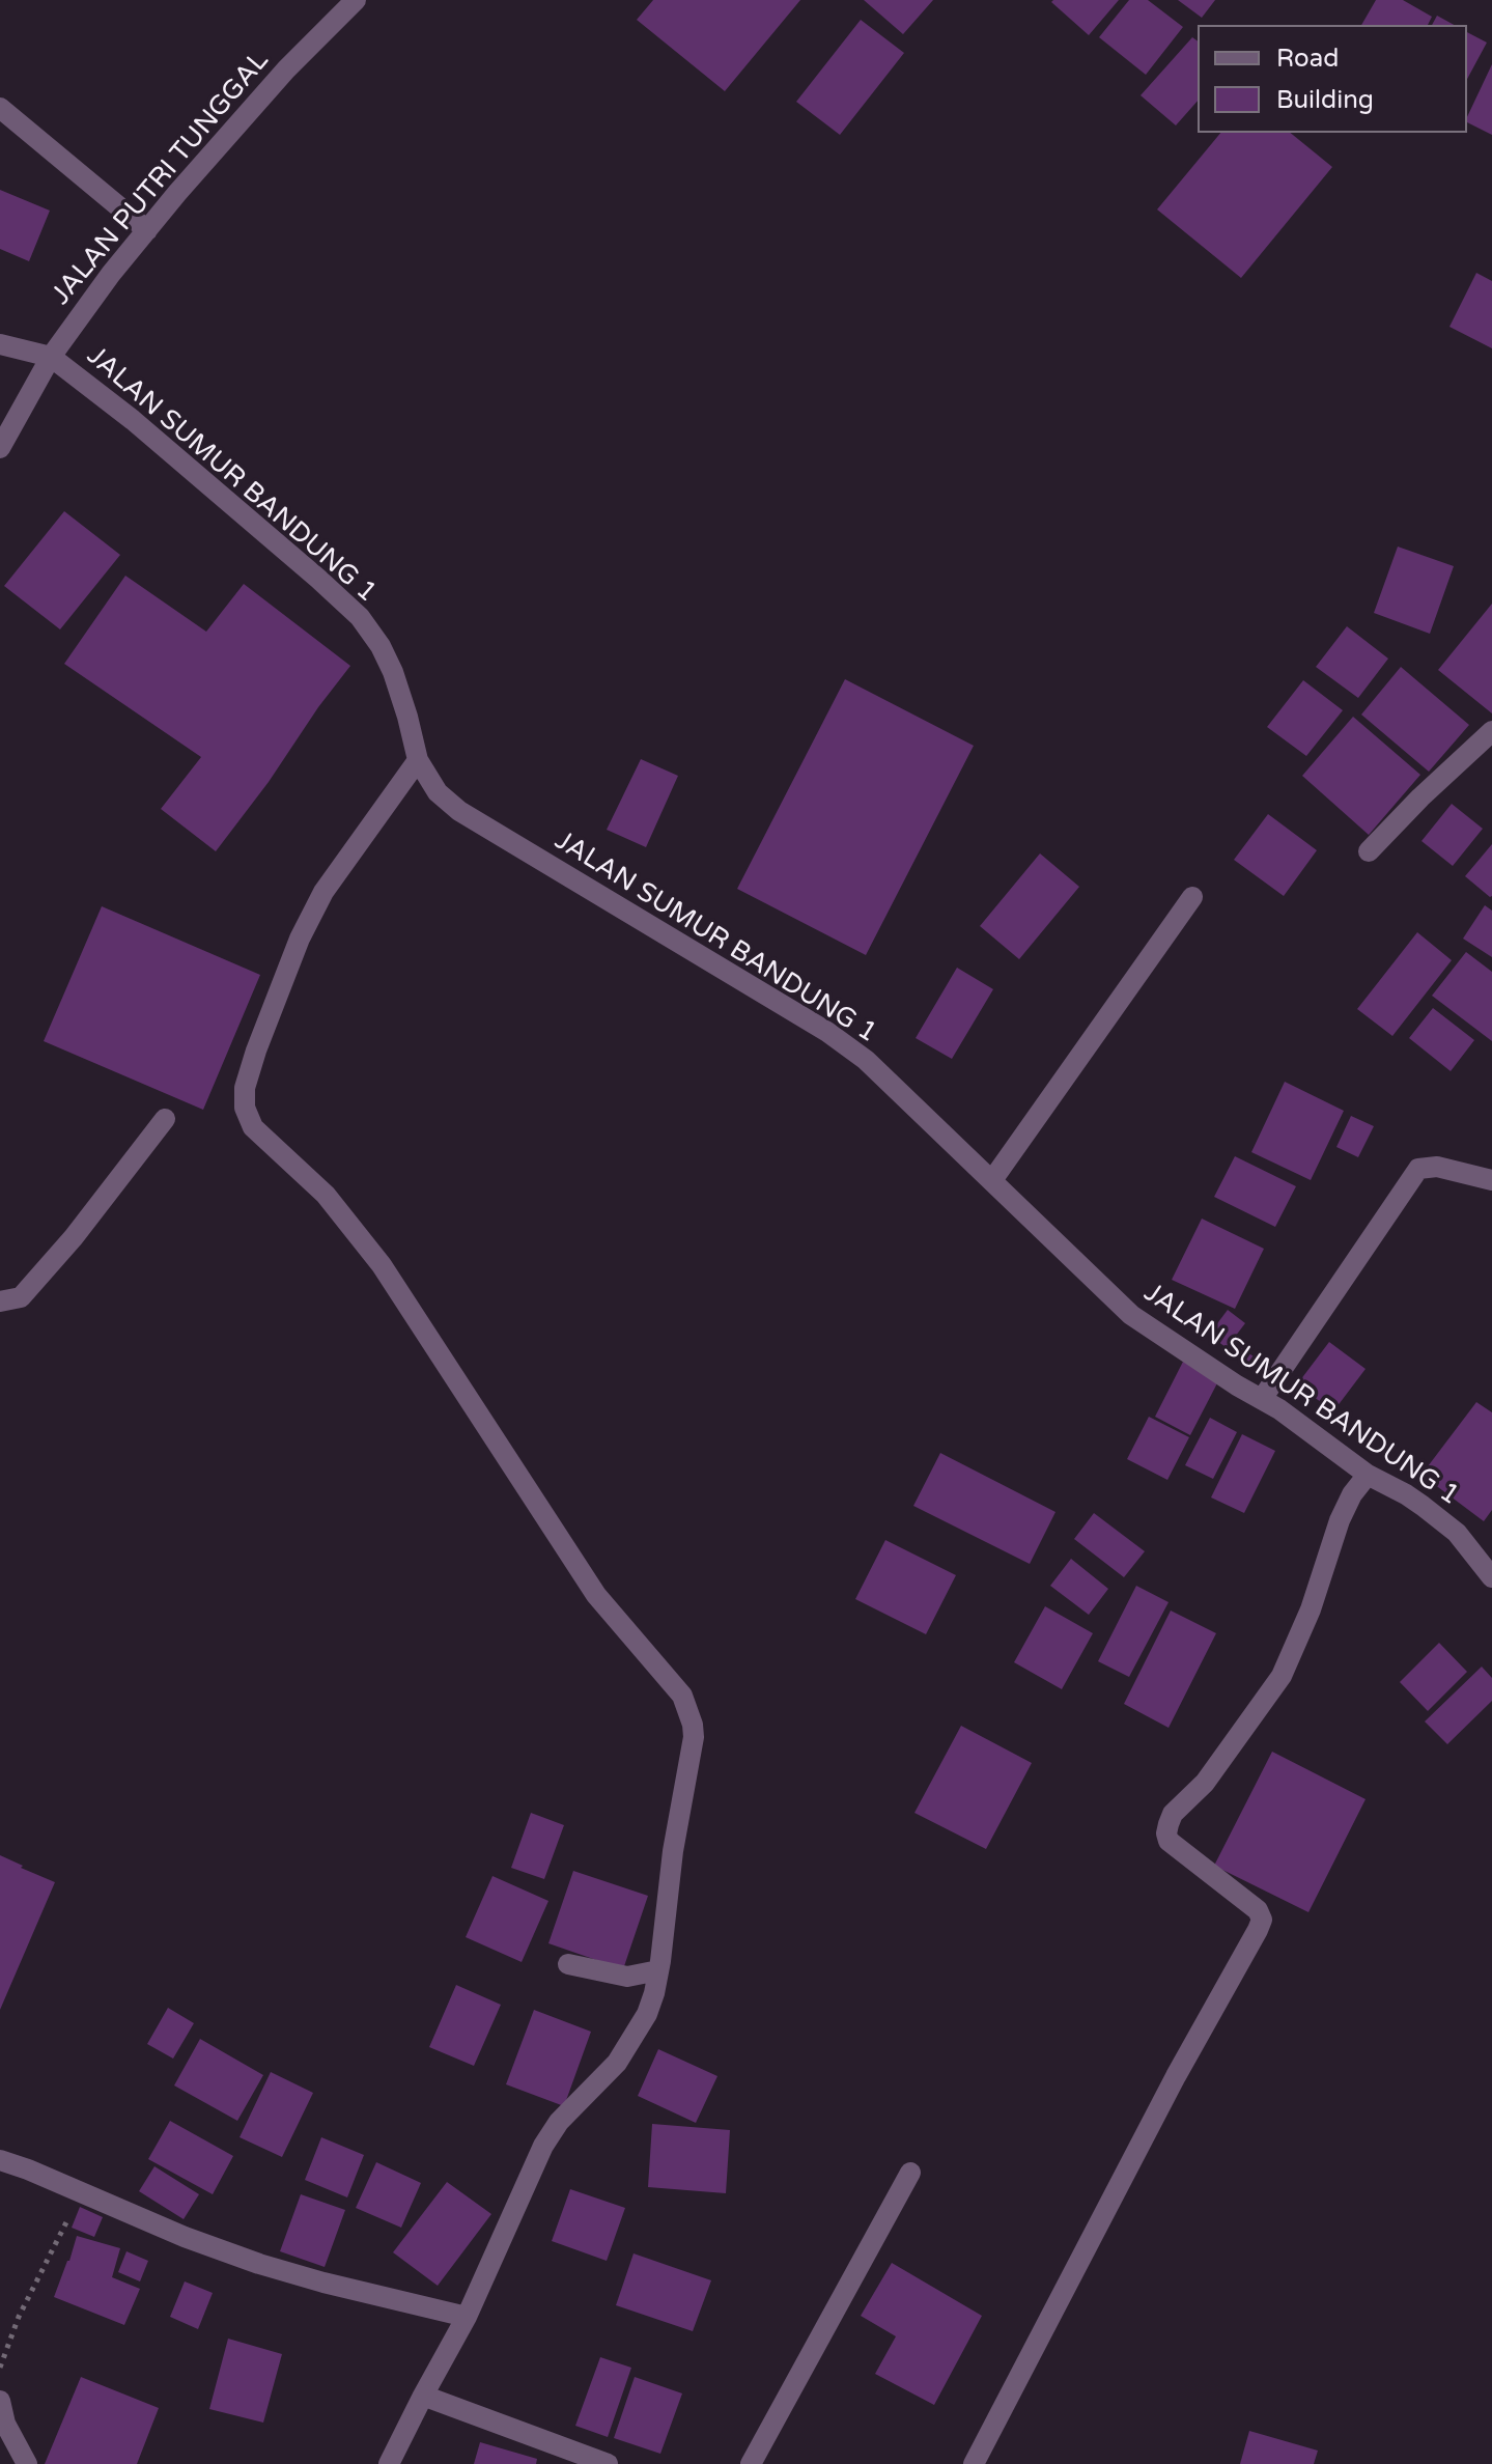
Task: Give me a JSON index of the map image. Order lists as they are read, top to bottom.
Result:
{
  "streets": {
    "street": ["JALAN PUTRI TUNGGAL", "JALAN SUMUR BANDUNG 1"]
  },
  "crossings": [
    ["JALAN PUTRI TUNGGAL", "JALAN SUMUR BANDUNG 1"]
  ],
  "legend": ["Road", "Building"]
}
